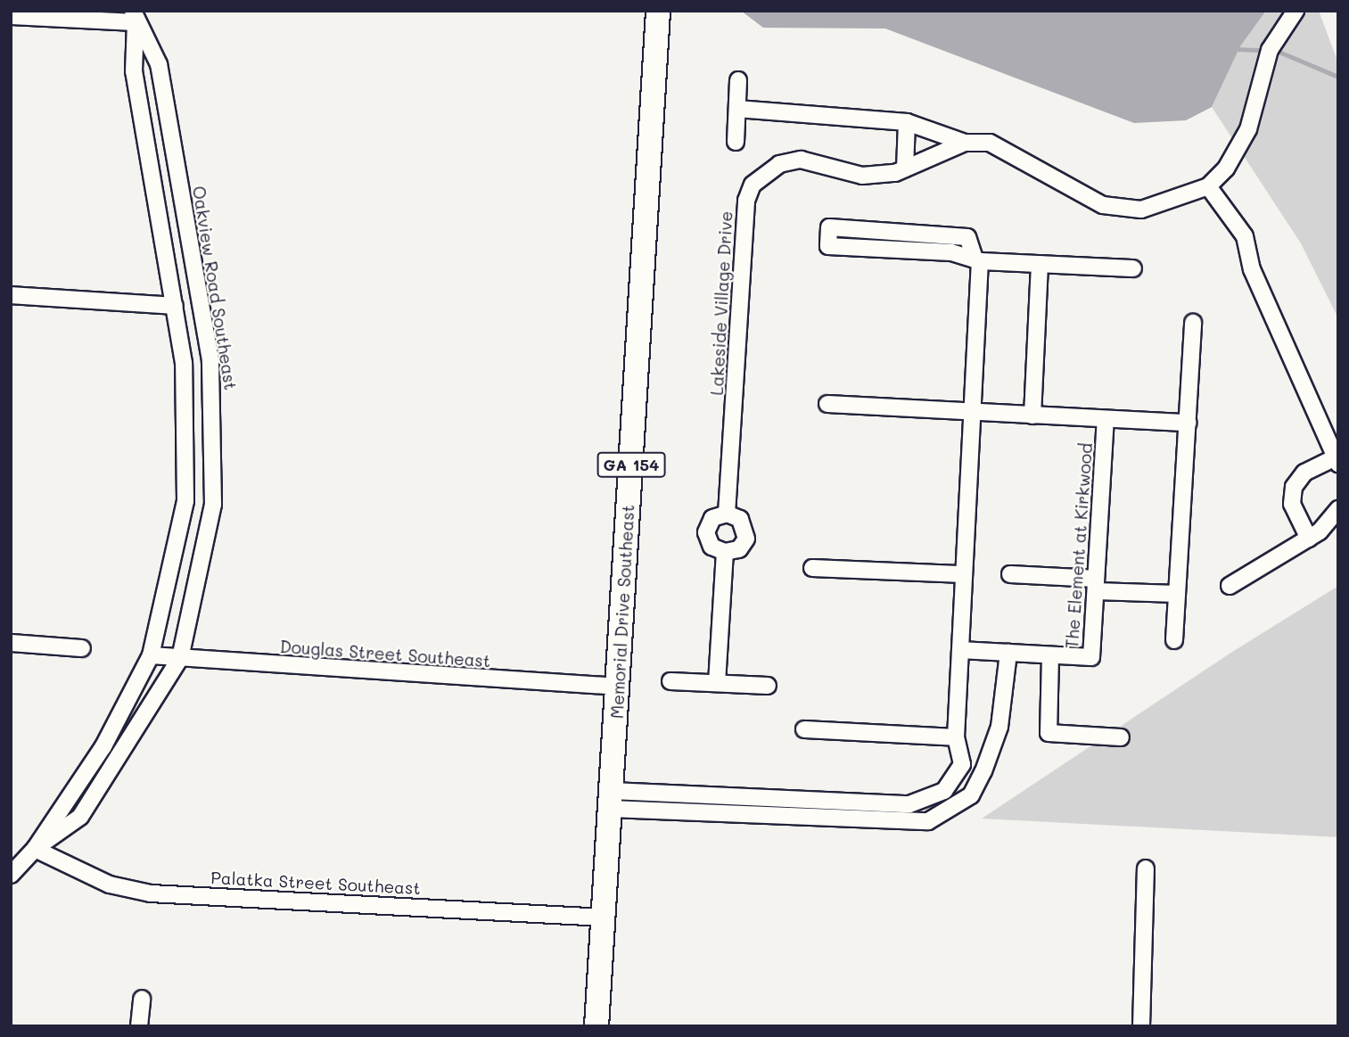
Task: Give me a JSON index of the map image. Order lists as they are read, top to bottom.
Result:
{
  "streets": {
    "main road": ["GA 154", "Memorial Drive Southeast"],
    "street": [
      "Oakview Road Southeast",
      "Lakeside Village Drive",
      "The Element at Kirkwood",
      "Douglas Street Southeast",
      "Palatka Street Southeast"
    ]
  },
  "crossings": [
    ["Oakview Road Southeast", "Douglas Street Southeast"],
    ["Oakview Road Southeast", "Palatka Street Southeast"],
    ["Memorial Drive Southeast", "Douglas Street Southeast"],
    ["Memorial Drive Southeast", "Palatka Street Southeast"]
  ]
}
